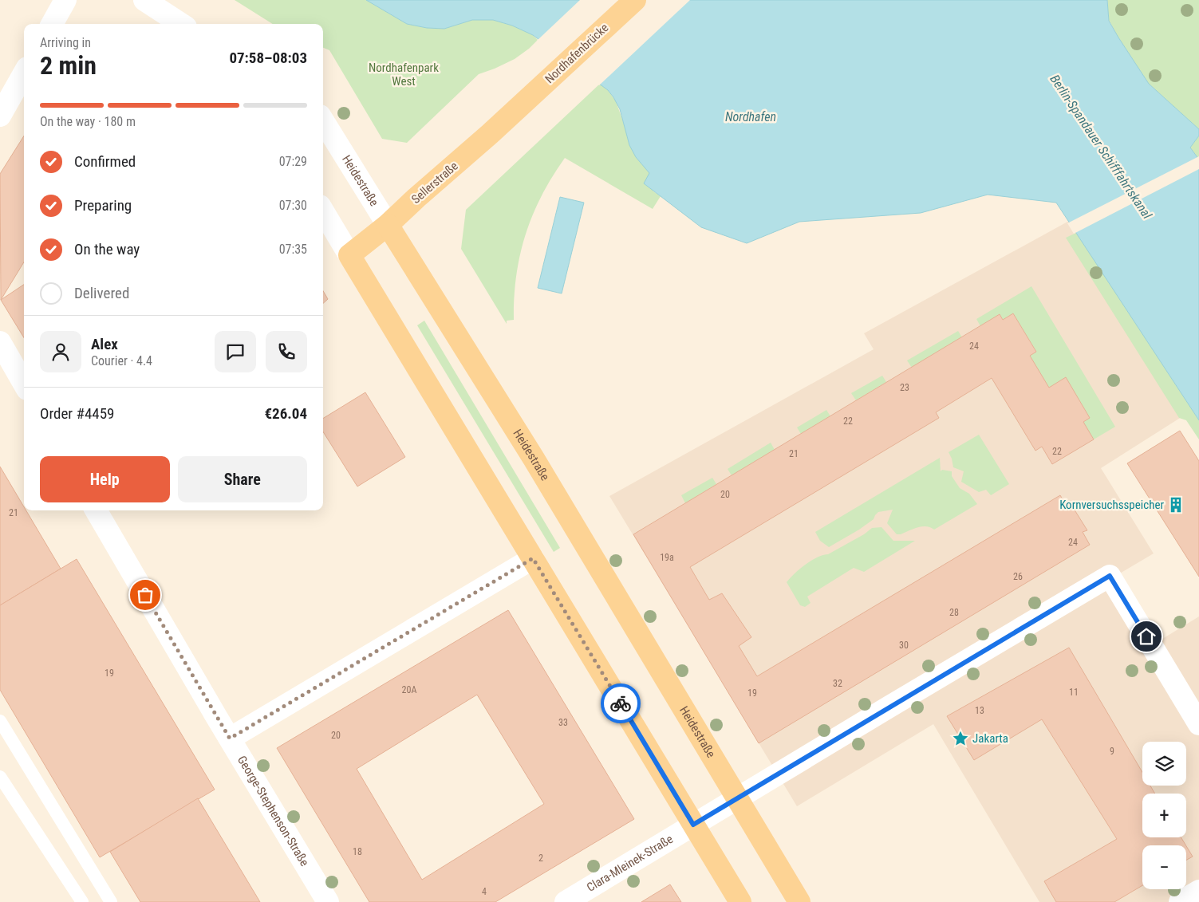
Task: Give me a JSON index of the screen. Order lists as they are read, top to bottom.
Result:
{
  "streets": {
    "main road": ["Nordhafenbrücke", "Heidestraße", "Sellerstraße"],
    "street": ["George-Stephenson-Straße", "Clara-Mleinek-Straße"]
  },
  "crossings": [
    ["Nordhafenbrücke", "Sellerstraße"],
    ["Heidestraße", "Sellerstraße"]
  ],
  "water": ["Nordhafen", "Berlin-Spandauer Schifffahrtskanal"],
  "parks": ["Nordhafenpark West"],
  "places": {
    "building": ["Kornversuchsspeicher"],
    "place": ["Jakarta"]
  },
  "house_numbers": [
    "24",
    "23",
    "22",
    "22",
    "21",
    "20",
    "21",
    "24",
    "19a",
    "26",
    "28",
    "30",
    "19",
    "32",
    "20A",
    "11",
    "19",
    "13",
    "33",
    "20",
    "9",
    "18",
    "2",
    "4"
  ],
  "page": {
    "heading": ["2 min", "Arriving in", "07:58–08:03"],
    "panel": [
      "Alex",
      "Courier · 4.4",
      "Order #4459",
      "€26.04"
    ],
    "bar": "On the way · 180 m",
    "list": [
      ["Confirmed", "07:29"],
      ["Preparing", "07:30"],
      ["On the way", "07:35"],
      "Delivered"
    ],
    "buttons": ["Help", "Share"],
    "map_buttons": ["+", "−"]
  }
}
